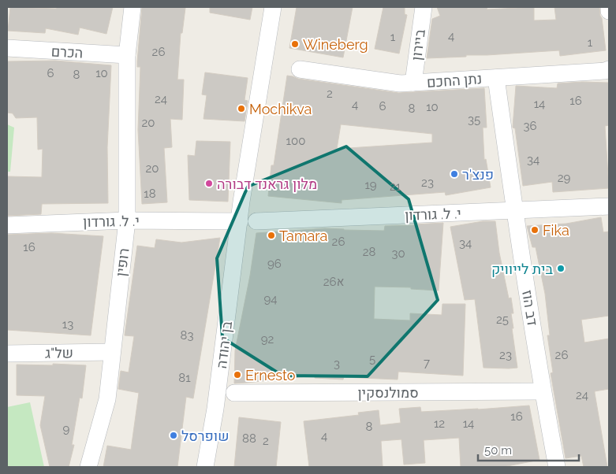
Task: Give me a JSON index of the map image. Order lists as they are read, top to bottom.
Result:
{
  "streets": {
    "street": [
      "ביירון",
      "הכרם",
      "נתן החכם",
      "י. ל. גורדון",
      "רופין",
      "דב הוז",
      "בן יהודה",
      "של\"ג",
      "סמולנסקין"
    ]
  },
  "crossings": [
    ["ביירון", "נתן החכם"],
    ["הכרם", "רופין"],
    ["נתן החכם", "דב הוז"],
    ["י. ל. גורדון", "רופין"],
    ["י. ל. גורדון", "דב הוז"],
    ["י. ל. גורדון", "בן יהודה"],
    ["רופין", "של\"ג"],
    ["דב הוז", "סמולנסקין"]
  ],
  "places": [
    "Wineberg",
    "Mochikva",
    "פנצ'ר",
    "מלון גראנד דבורה",
    "Fika",
    "Tamara",
    "בית לייוויק",
    "Ernesto",
    "שופרסל"
  ],
  "house_numbers": [
    "4",
    "1",
    "1",
    "26",
    "6",
    "10",
    "8",
    "2",
    "24",
    "16",
    "14",
    "4",
    "6",
    "10",
    "8",
    "35",
    "20",
    "36",
    "100",
    "34",
    "20",
    "29",
    "23",
    "19",
    "21",
    "18",
    "26",
    "34",
    "16",
    "28",
    "30",
    "96",
    "26א",
    "94",
    "25",
    "13",
    "83",
    "92",
    "23",
    "26",
    "5",
    "7",
    "3",
    "81",
    "24",
    "16",
    "12",
    "14",
    "8",
    "9",
    "4",
    "88",
    "2"
  ],
  "scale_bar": "50 m"
}
